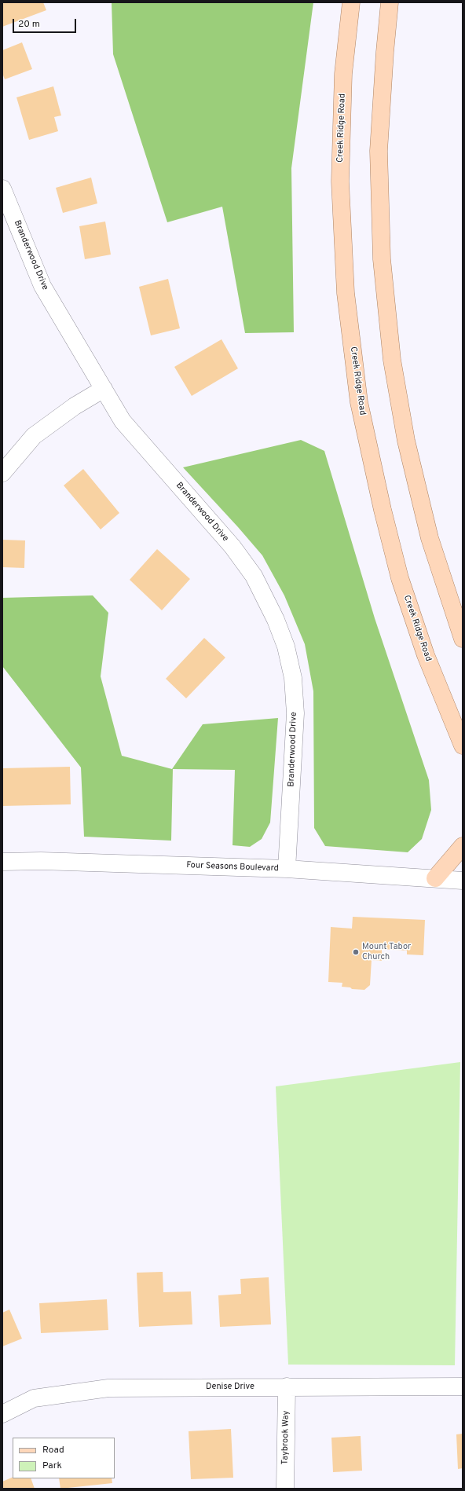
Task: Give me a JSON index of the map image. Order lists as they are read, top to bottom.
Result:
{
  "streets": {
    "main road": ["Creek Ridge Road"],
    "street": [
      "Branderwood Drive",
      "Four Seasons Boulevard",
      "Denise Drive",
      "Taybrook Way"
    ]
  },
  "crossings": [
    ["Branderwood Drive", "Four Seasons Boulevard"],
    ["Denise Drive", "Taybrook Way"]
  ],
  "places": ["Mount Tabor Church"],
  "legend": ["Road", "Park"],
  "scale_bar": "20 m"
}
